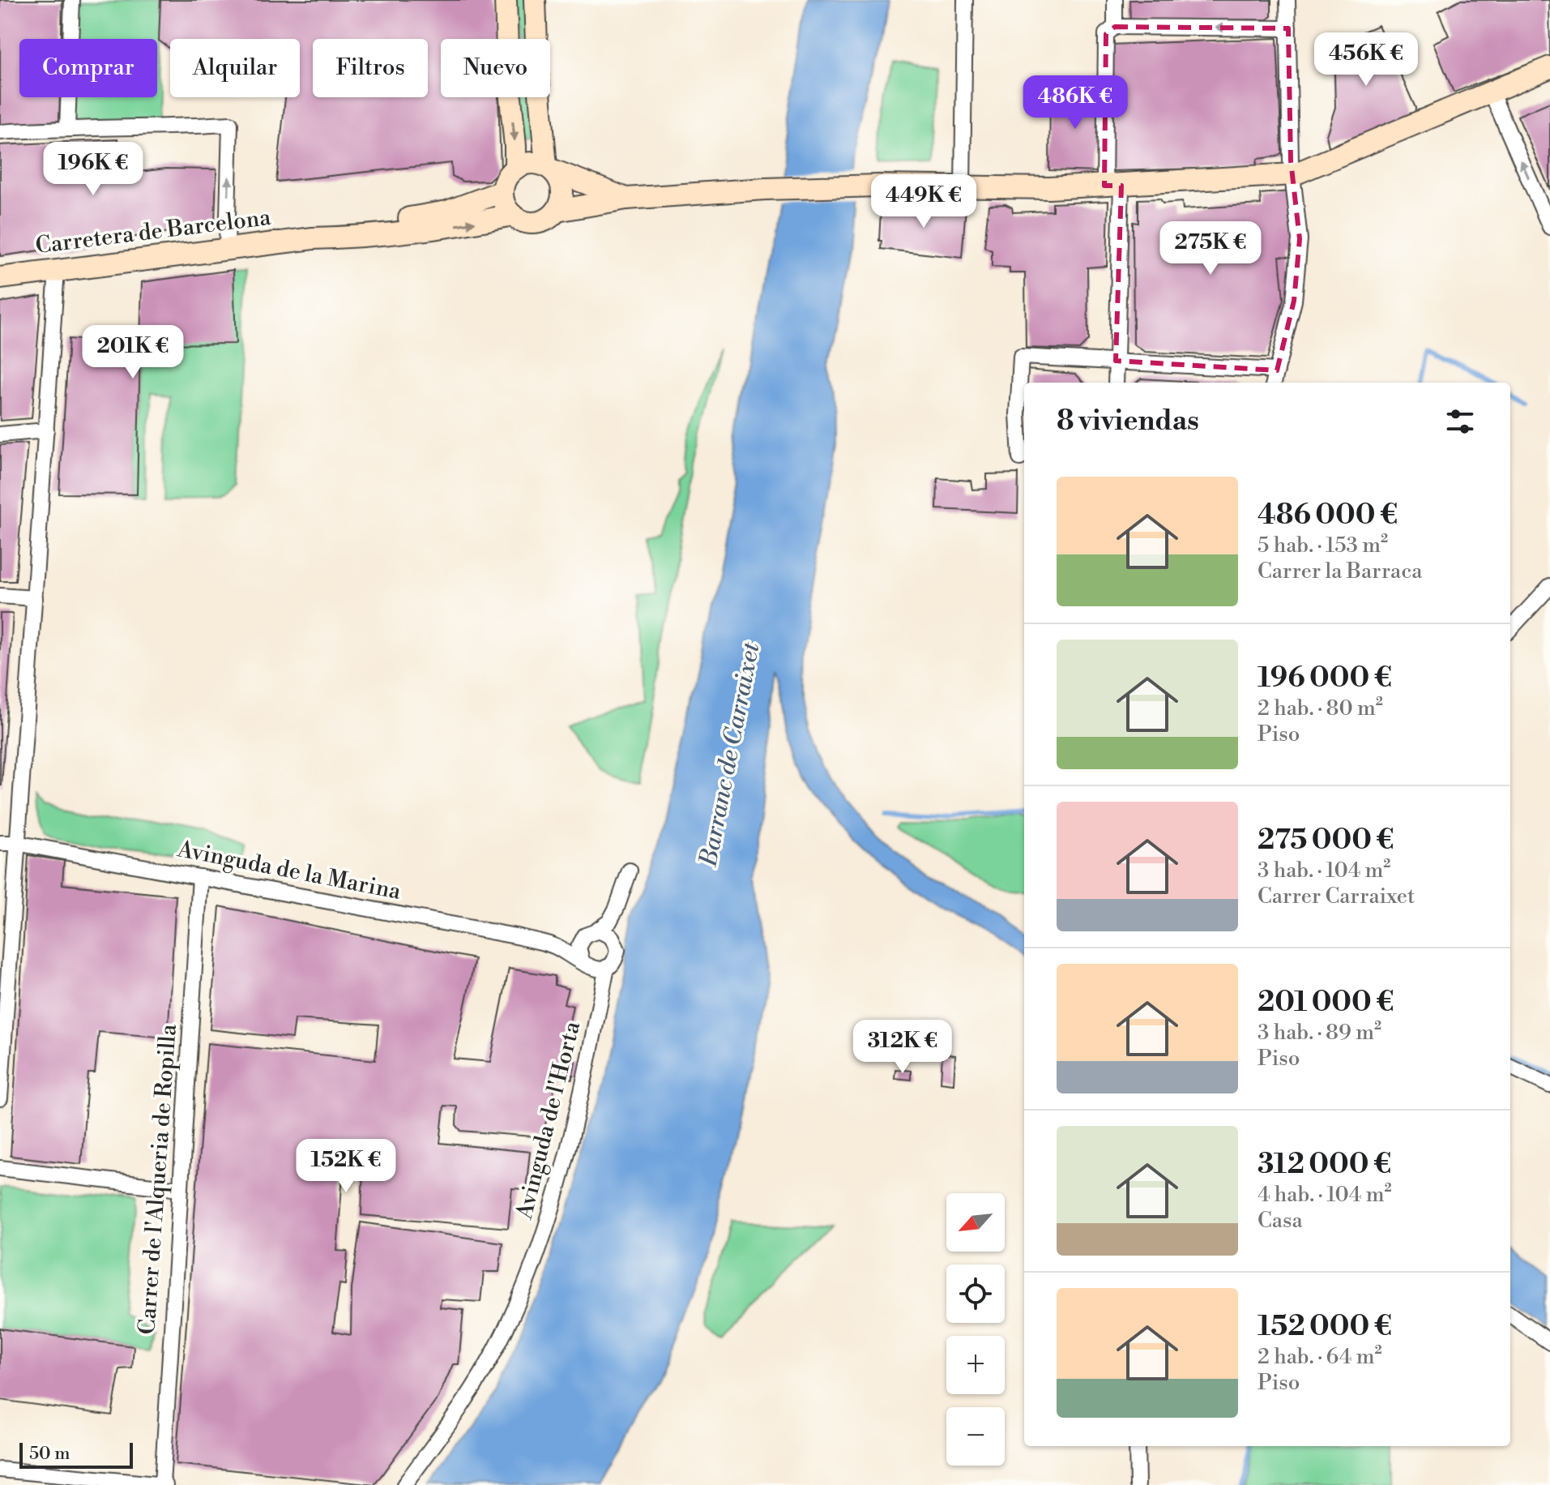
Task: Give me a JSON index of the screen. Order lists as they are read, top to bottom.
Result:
{
  "streets": {
    "main road": ["Carretera de Barcelona"],
    "street": ["Avinguda de la Marina", "Avinguda de l'Horta", "Carrer de l'Alqueria de Ropilla"]
  },
  "crossings": [
    ["Avinguda de la Marina", "Avinguda de l'Horta"],
    ["Avinguda de la Marina", "Carrer de l'Alqueria de Ropilla"]
  ],
  "water": ["Barranc de Carraixet"],
  "scale_bar": "50 m",
  "north": "bottom left",
  "page": {
    "price": [
      "456K €",
      "486K €",
      "196K €",
      "449K €",
      "275K €",
      "201K €",
      "312K €",
      "152K €"
    ],
    "chip": [
      "Comprar",
      "Alquilar",
      "Filtros",
      "Nuevo"
    ],
    "heading": "8 viviendas",
    "list": [
      {
        "name": "486 000 €",
        "note": "5 hab. · 153 m² · Carrer la Barraca"
      },
      {
        "name": "196 000 €",
        "note": "2 hab. · 80 m² · Piso"
      },
      {
        "name": "275 000 €",
        "note": "3 hab. · 104 m² · Carrer Carraixet"
      },
      {
        "name": "201 000 €",
        "note": "3 hab. · 89 m² · Piso"
      },
      {
        "name": "312 000 €",
        "note": "4 hab. · 104 m² · Casa"
      },
      {
        "name": "152 000 €",
        "note": "2 hab. · 64 m² · Piso"
      }
    ],
    "map_buttons": ["+", "−"],
    "scale": "50 m"
  }
}
